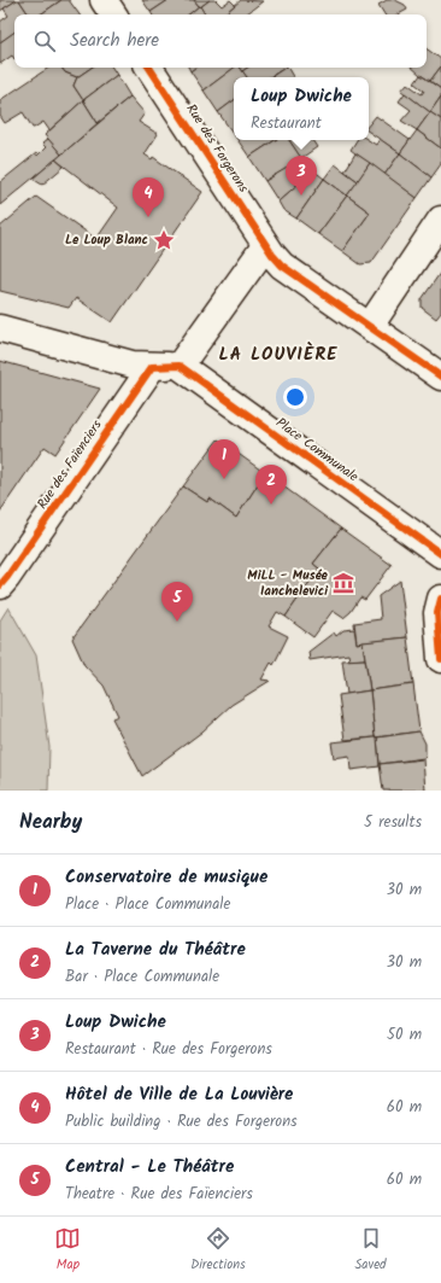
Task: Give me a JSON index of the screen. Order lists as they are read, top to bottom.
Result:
{
  "streets": {
    "street": ["Rue des Forgerons", "Place Communale", "Rue des Faïenciers"]
  },
  "districts": ["LA LOUVIÈRE"],
  "places": {
    "place": ["Le Loup Blanc"],
    "museum": ["MiLL - Musée Ianchelevici"]
  },
  "page": {
    "search": "Search here",
    "popup": ["Loup Dwiche", "Restaurant"],
    "pins": [
      "3",
      "4",
      "1",
      "2",
      "5"
    ],
    "heading": ["Nearby", "5 results"],
    "list": [
      {
        "mark": "1",
        "name": "Conservatoire de musique",
        "note": "Place · Place Communale",
        "value": "30 m"
      },
      {
        "mark": "2",
        "name": "La Taverne du Théâtre",
        "note": "Bar · Place Communale",
        "value": "30 m"
      },
      {
        "mark": "3",
        "name": "Loup Dwiche",
        "note": "Restaurant · Rue des Forgerons",
        "value": "50 m"
      },
      {
        "mark": "4",
        "name": "Hôtel de Ville de La Louvière",
        "note": "Public building · Rue des Forgerons",
        "value": "60 m"
      },
      {
        "mark": "5",
        "name": "Central - Le Théâtre",
        "note": "Theatre · Rue des Faïenciers",
        "value": "60 m"
      }
    ],
    "nav": ["Map", "Directions", "Saved"]
  }
}
